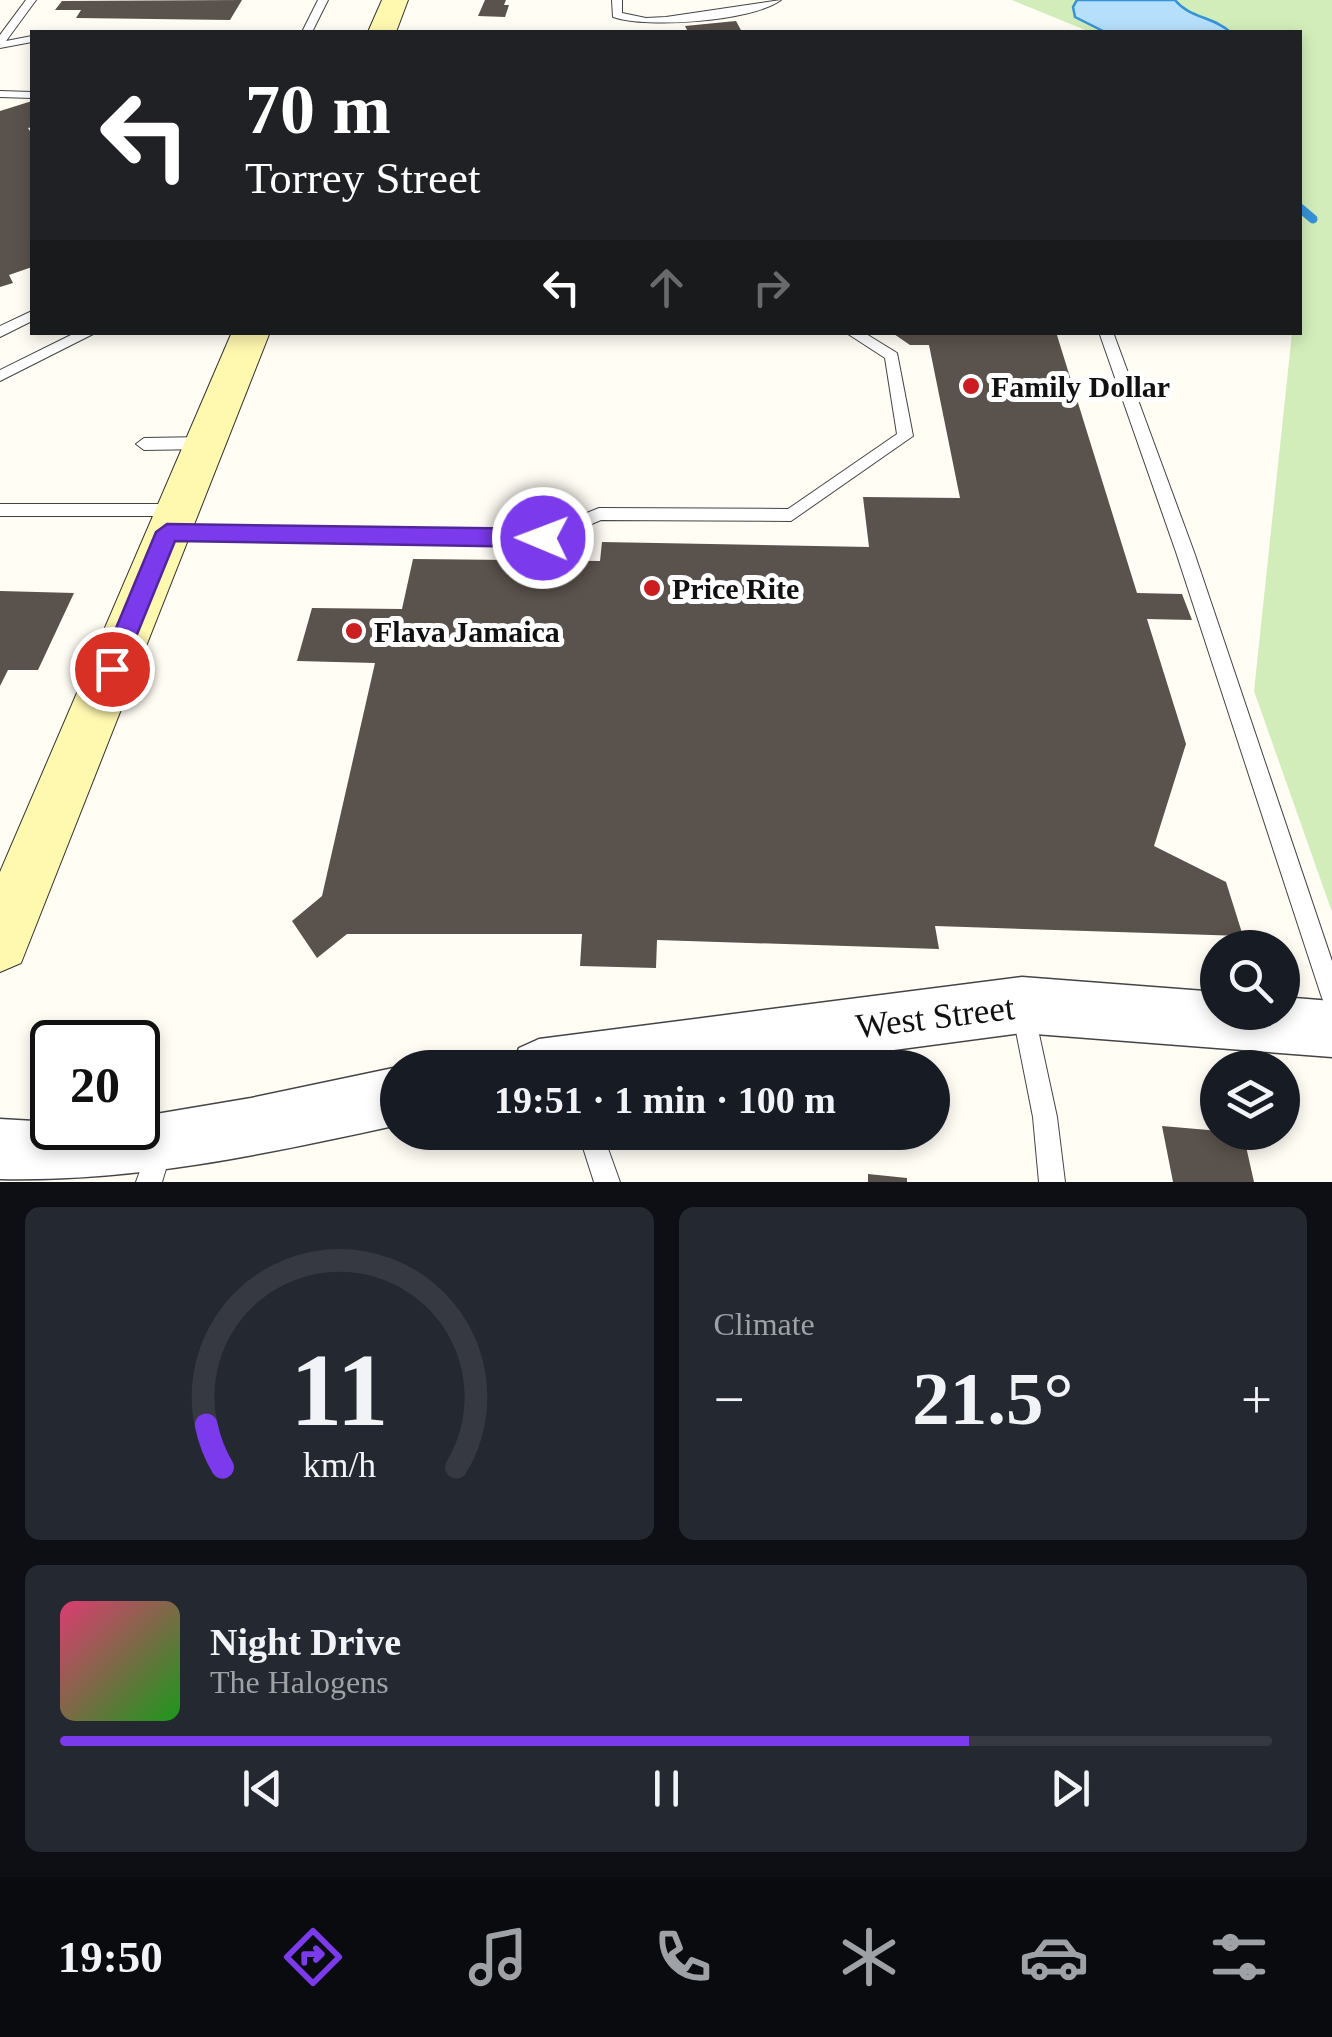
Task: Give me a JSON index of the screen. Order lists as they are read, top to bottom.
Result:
{
  "streets": {
    "street": ["West Street"]
  },
  "places": ["Family Dollar", "Price Rite", "Flava Jamaica"],
  "page": {
    "turn": ["70 m", "Torrey Street"],
    "limit": "20",
    "trip": "19:51 · 1 min · 100 m",
    "tile": "Climate",
    "heat": ["−", "21.5°", "+"],
    "song": ["Night Drive", "The Halogens"],
    "tabs": "19:50",
    "gauge": ["11", "km/h"]
  }
}
